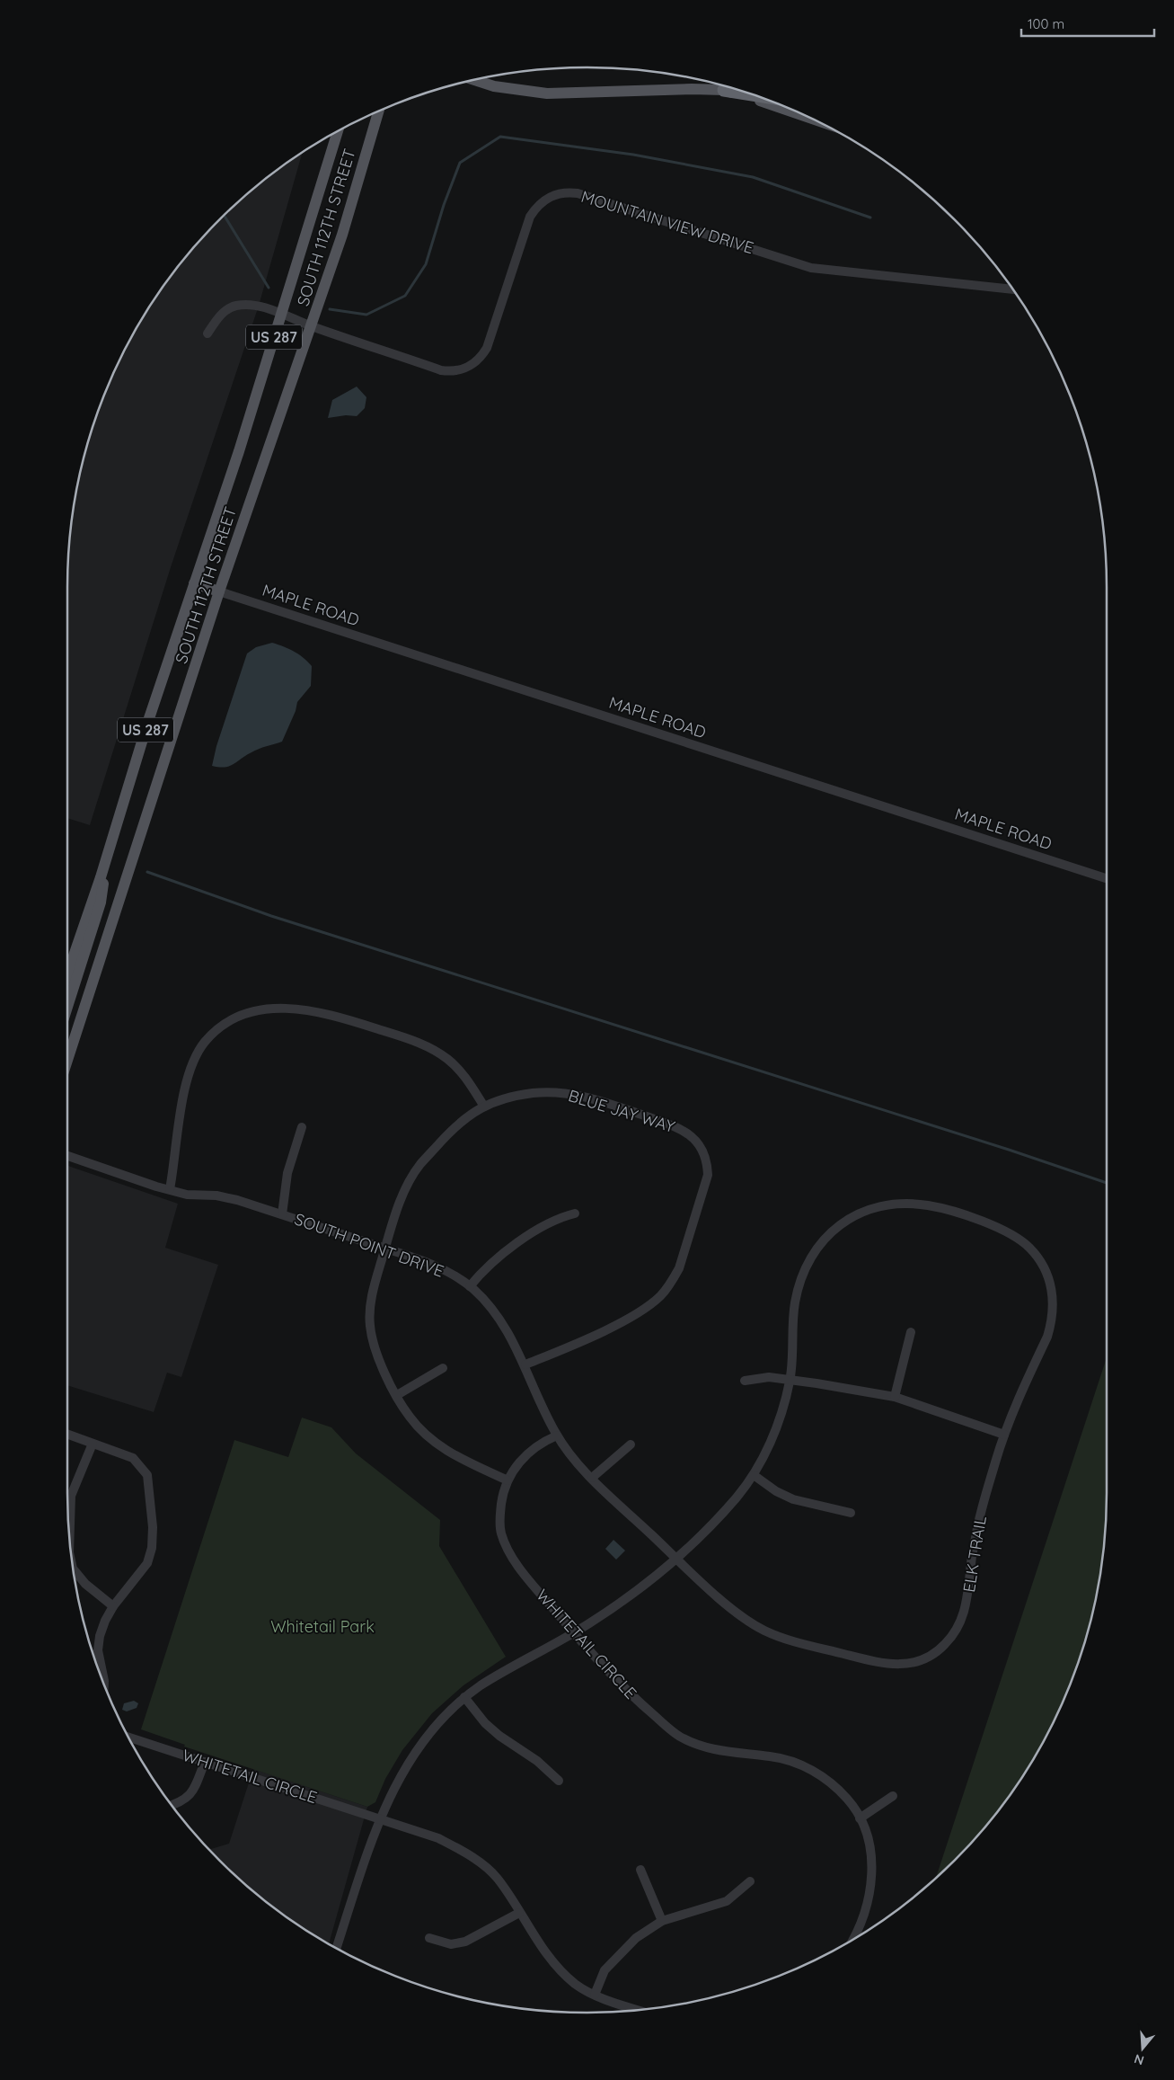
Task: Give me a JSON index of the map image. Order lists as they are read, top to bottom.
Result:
{
  "streets": {
    "main road": ["SOUTH 112TH STREET", "US 287", "MAPLE ROAD"],
    "street": [
      "MOUNTAIN VIEW DRIVE",
      "BLUE JAY WAY",
      "SOUTH POINT DRIVE",
      "ELK TRAIL",
      "WHITETAIL CIRCLE"
    ]
  },
  "crossings": [
    ["MOUNTAIN VIEW DRIVE", "SOUTH 112TH STREET"],
    ["SOUTH 112TH STREET", "MAPLE ROAD"],
    ["BLUE JAY WAY", "SOUTH POINT DRIVE"],
    ["BLUE JAY WAY", "WHITETAIL CIRCLE"],
    ["SOUTH POINT DRIVE", "ELK TRAIL"],
    ["SOUTH POINT DRIVE", "WHITETAIL CIRCLE"],
    ["ELK TRAIL", "WHITETAIL CIRCLE"]
  ],
  "parks": ["Whitetail Park"],
  "scale_bar": "100 m",
  "north": "bottom"
}
